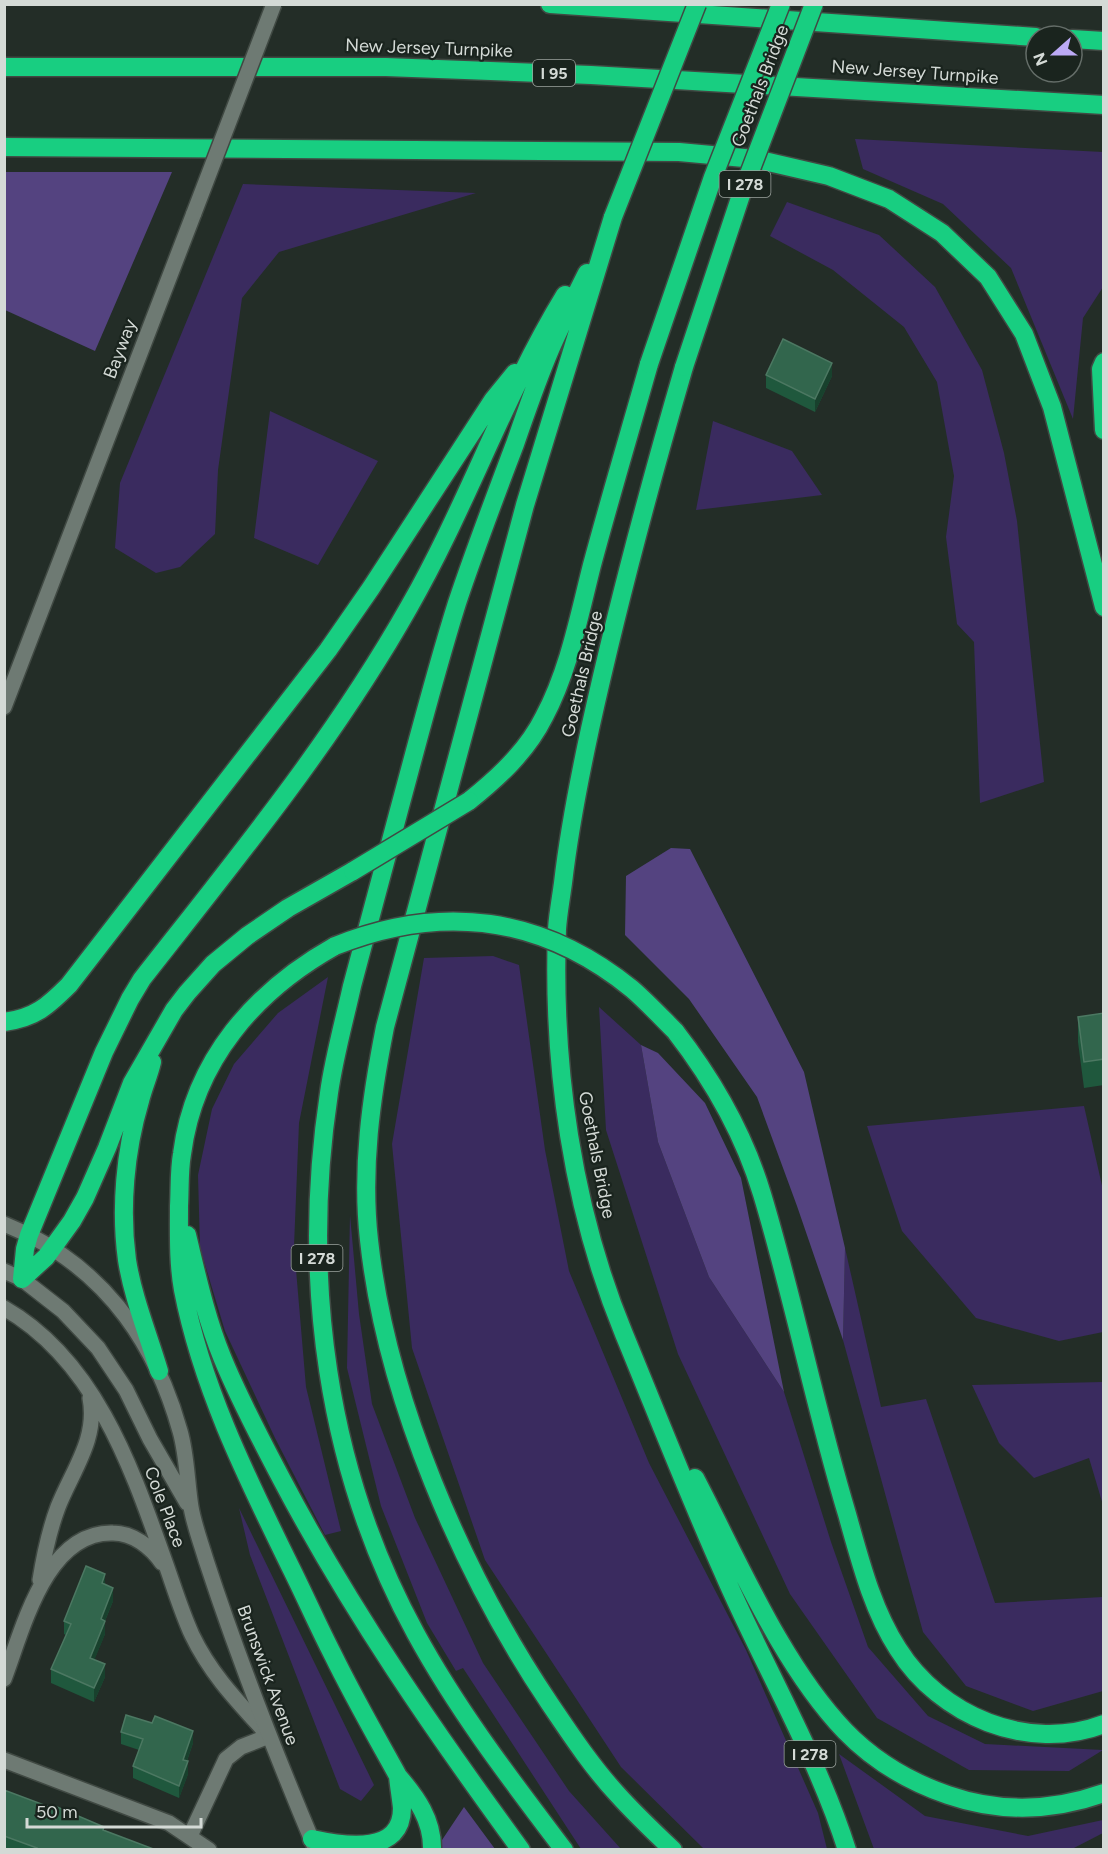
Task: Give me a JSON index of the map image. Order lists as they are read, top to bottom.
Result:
{
  "streets": {
    "highway": [
      "New Jersey Turnpike",
      "I 95",
      "Goethals Bridge",
      "I 278"
    ],
    "street": ["Bayway", "Cole Place", "Brunswick Avenue"]
  },
  "crossings": [
    ["Goethals Bridge", "I 278"],
    ["Cole Place", "Brunswick Avenue"]
  ],
  "scale_bar": "50 m",
  "north": "left"
}
